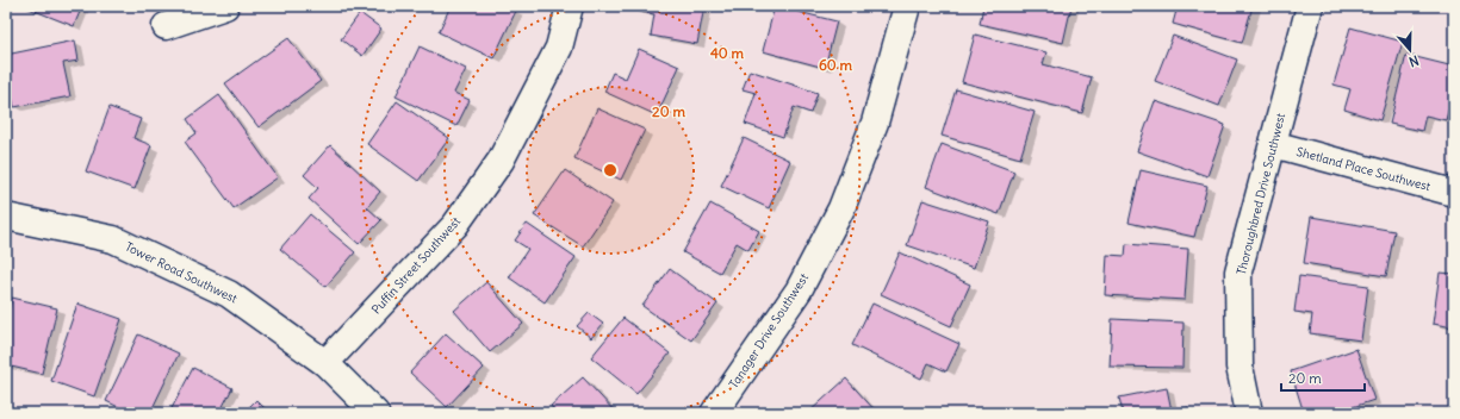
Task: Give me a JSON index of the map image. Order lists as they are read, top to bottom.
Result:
{
  "streets": {
    "street": [
      "Shetland Place Southwest",
      "Thoroughbred Drive Southwest",
      "Puffin Street Southwest",
      "Tower Road Southwest",
      "Tanager Drive Southwest"
    ]
  },
  "crossings": [
    ["Shetland Place Southwest", "Thoroughbred Drive Southwest"],
    ["Puffin Street Southwest", "Tower Road Southwest"]
  ],
  "scale_bar": "20 m",
  "north": "bottom",
  "rings": ["40 m", "60 m", "20 m"]
}
